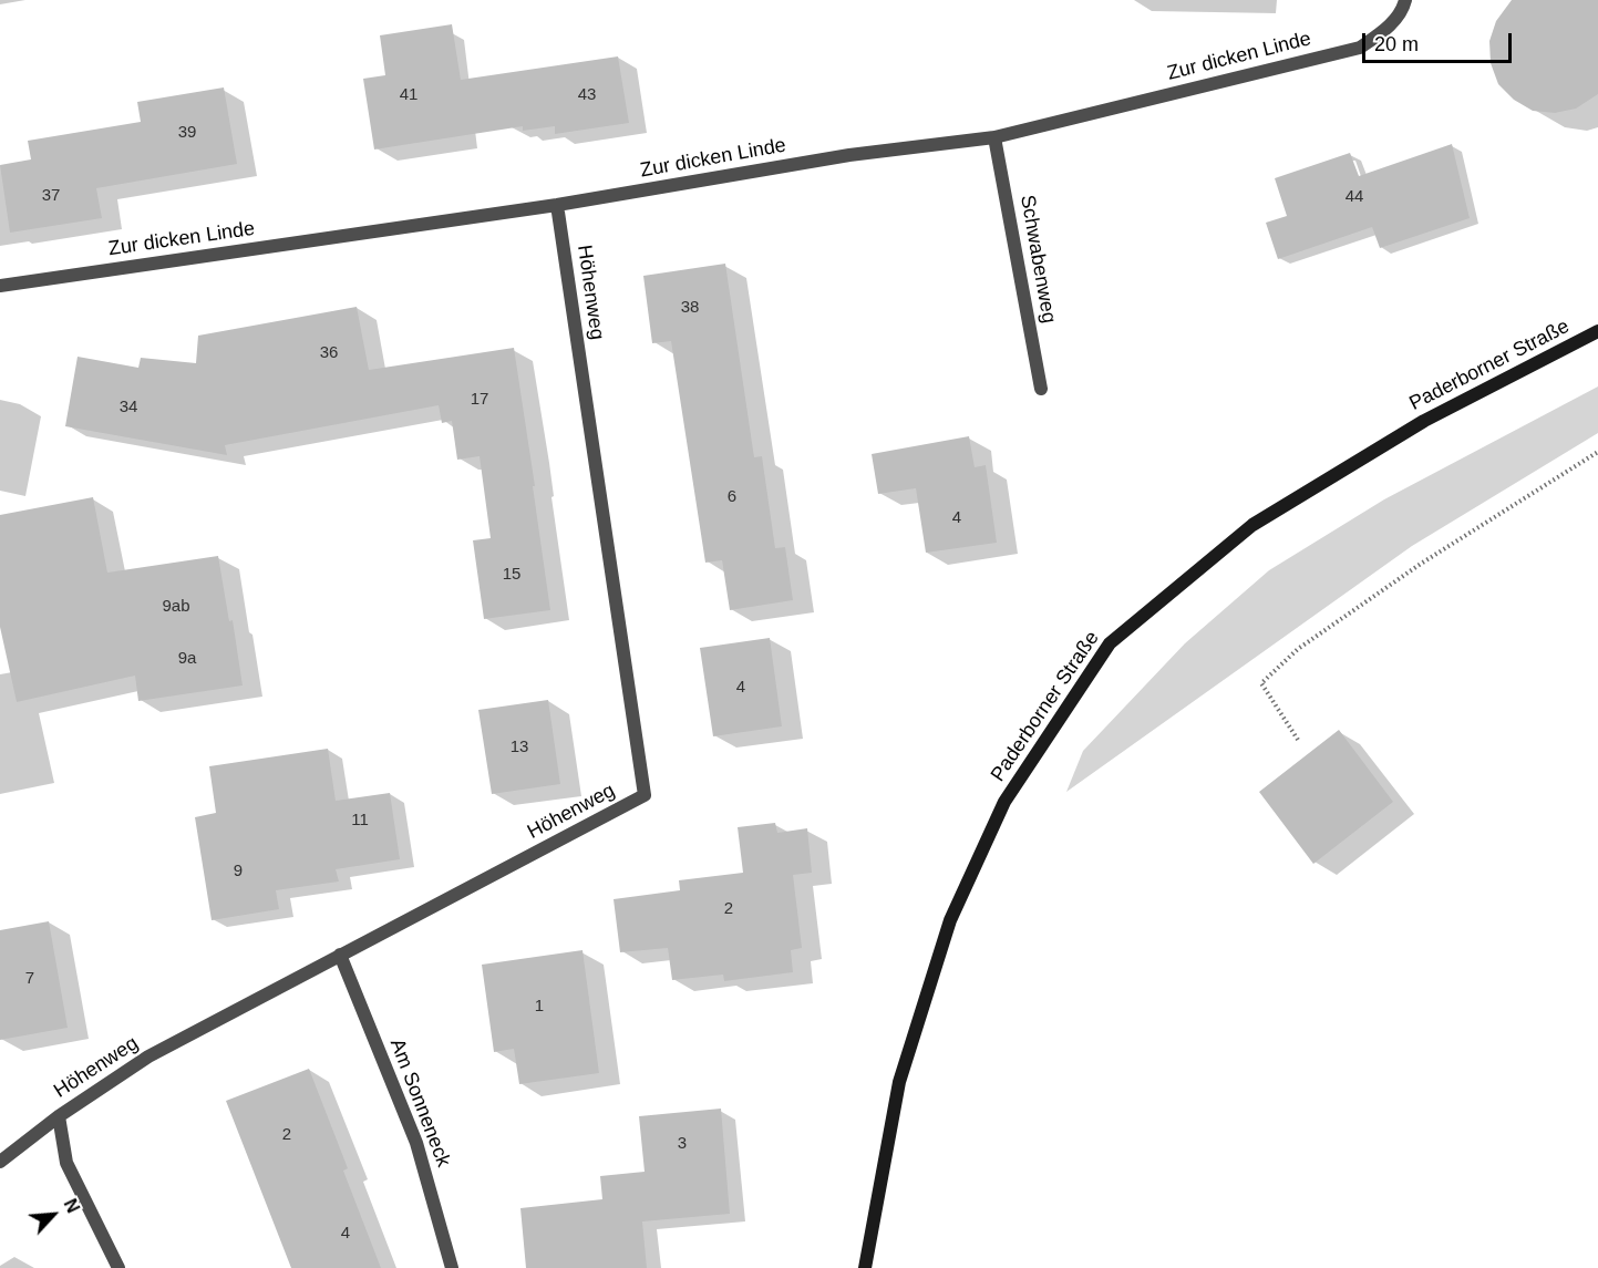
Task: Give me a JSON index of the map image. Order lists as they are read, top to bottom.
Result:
{
  "streets": {
    "main road": ["Paderborner Straße"],
    "street": [
      "Zur dicken Linde",
      "Schwabenweg",
      "Höhenweg",
      "Am Sonneneck"
    ]
  },
  "crossings": [
    ["Zur dicken Linde", "Schwabenweg"],
    ["Zur dicken Linde", "Höhenweg"],
    ["Höhenweg", "Am Sonneneck"]
  ],
  "house_numbers": [
    "41",
    "43",
    "39",
    "37",
    "44",
    "38",
    "36",
    "17",
    "34",
    "6",
    "4",
    "15",
    "9ab",
    "9a",
    "4",
    "13",
    "11",
    "9",
    "2",
    "7",
    "1",
    "2",
    "3",
    "4"
  ],
  "scale_bar": "20 m",
  "north": "top right"
}
